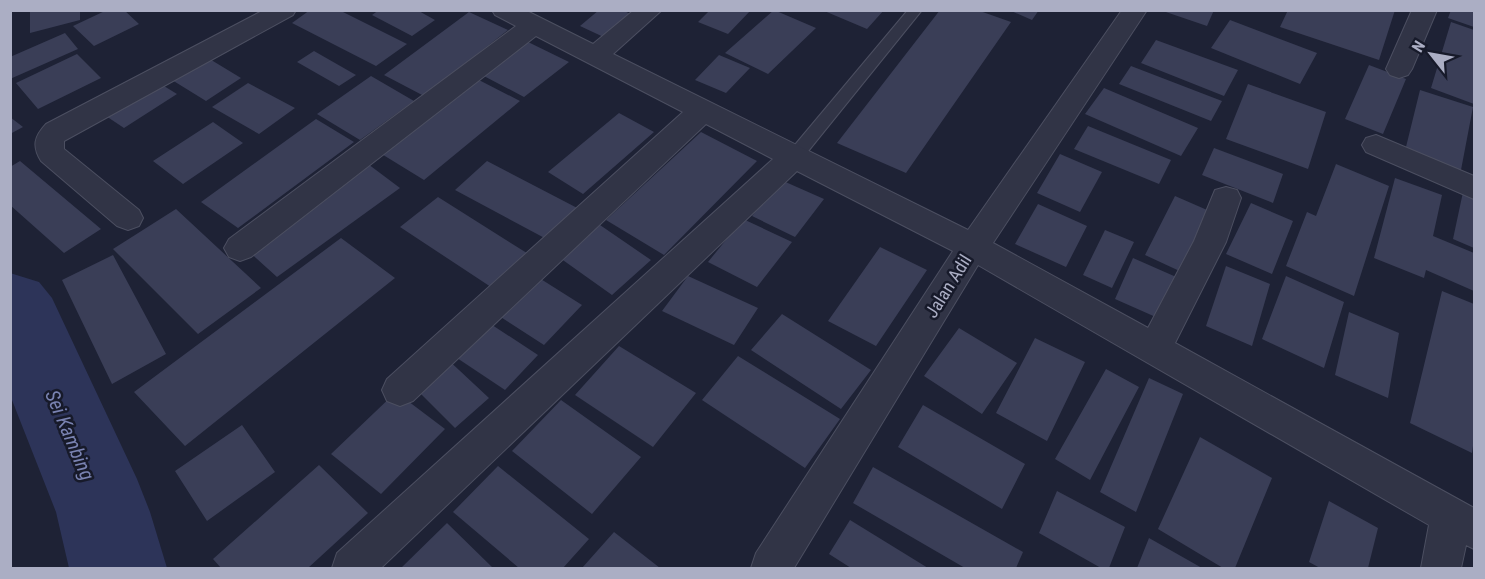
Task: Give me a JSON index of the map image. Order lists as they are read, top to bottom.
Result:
{
  "streets": {
    "street": ["Jalan Adil"]
  },
  "water": ["Sei Kambing"],
  "north": "top left"
}
